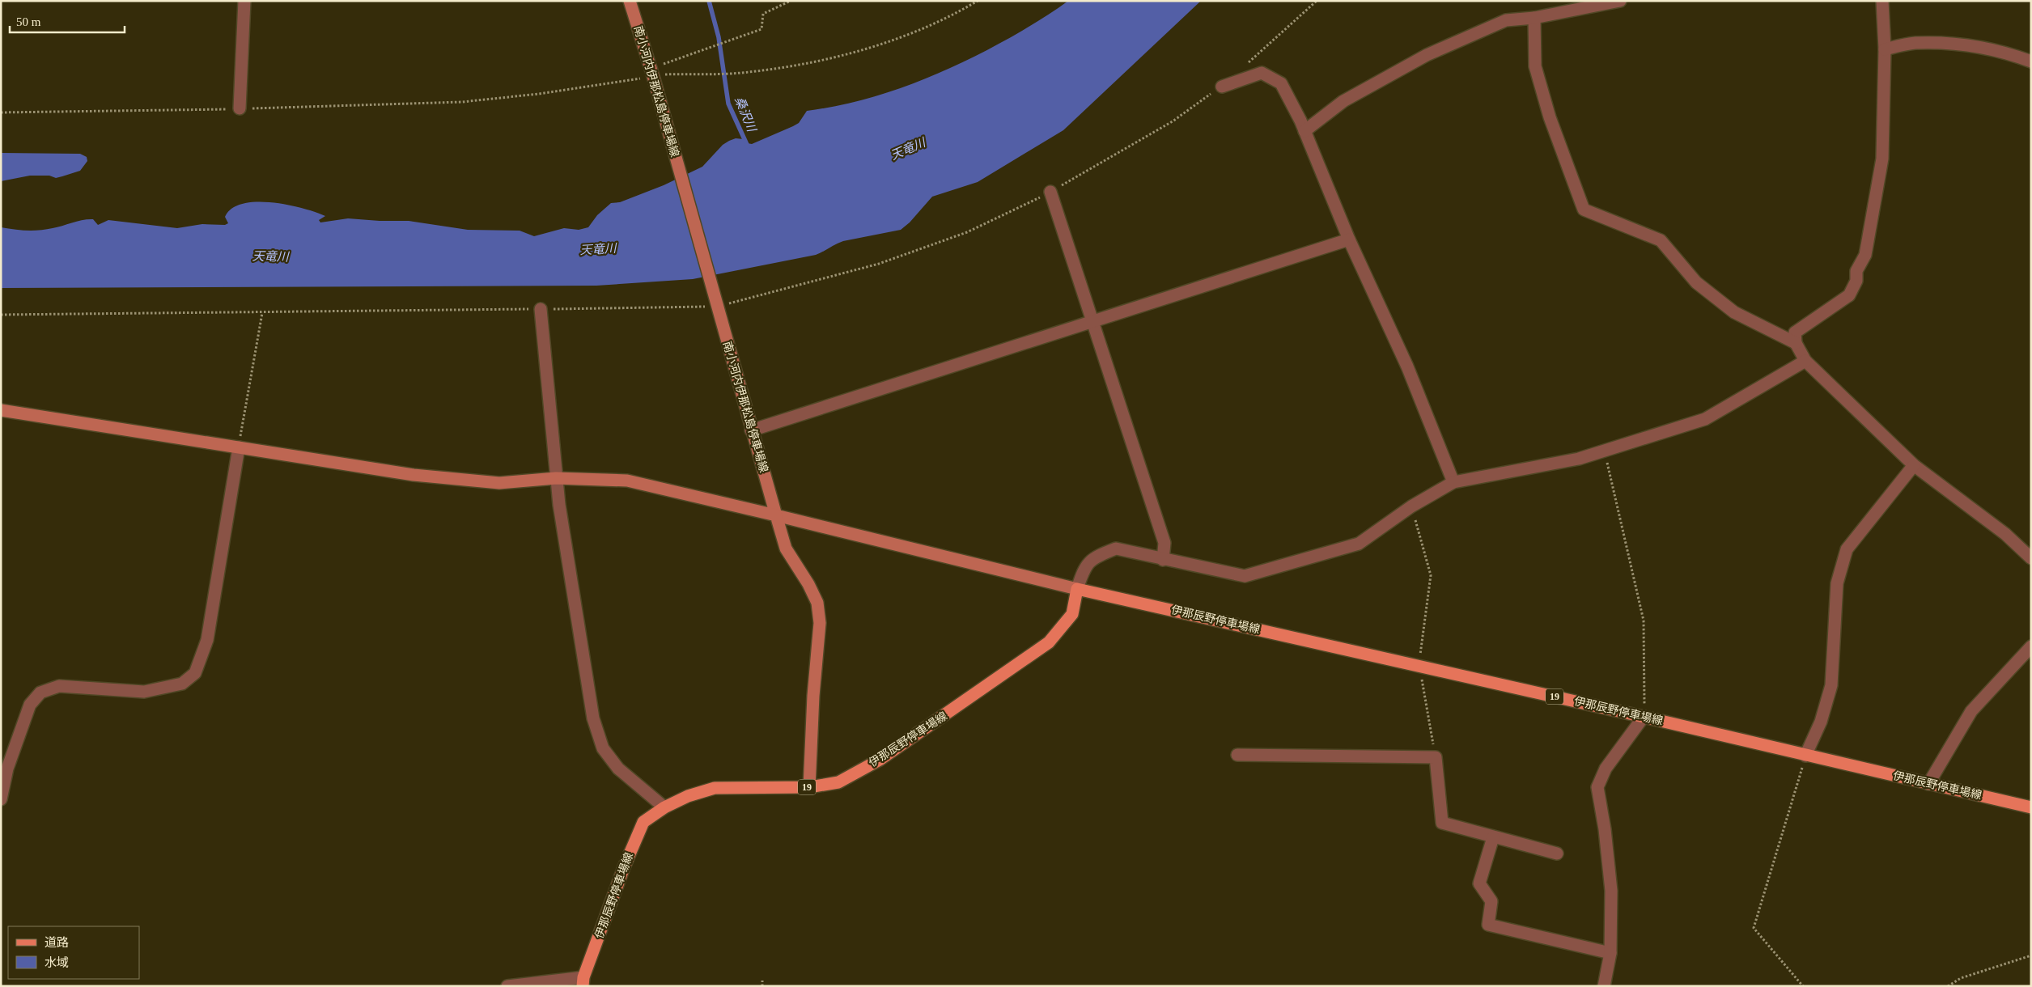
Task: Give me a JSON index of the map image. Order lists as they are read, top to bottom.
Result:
{
  "streets": {
    "main road": ["伊那辰野停車場線", "19"],
    "street": ["南小河内伊那松島停車場線"]
  },
  "crossings": [
    ["南小河内伊那松島停車場線", "伊那辰野停車場線"]
  ],
  "water": ["桑沢川", "天竜川"],
  "legend": ["道路", "水域"],
  "scale_bar": "50 m"
}
